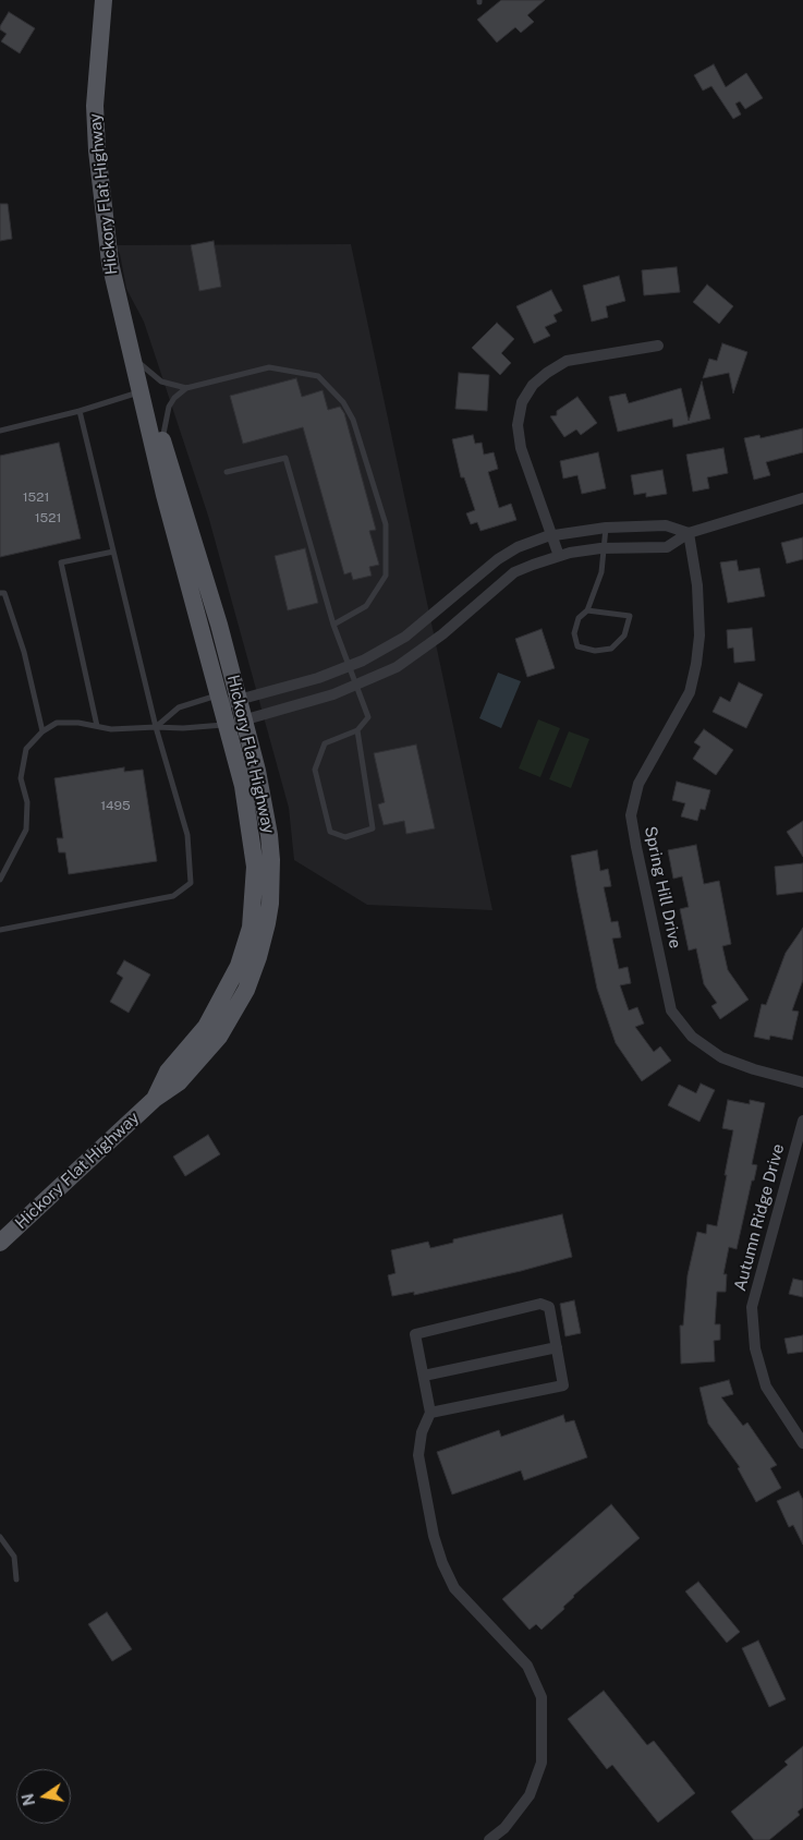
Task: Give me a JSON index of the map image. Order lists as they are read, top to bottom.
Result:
{
  "streets": {
    "main road": ["Hickory Flat Highway"],
    "street": ["Spring Hill Drive", "Autumn Ridge Drive"]
  },
  "house_numbers": ["1521", "1521", "1495"],
  "north": "left"
}
